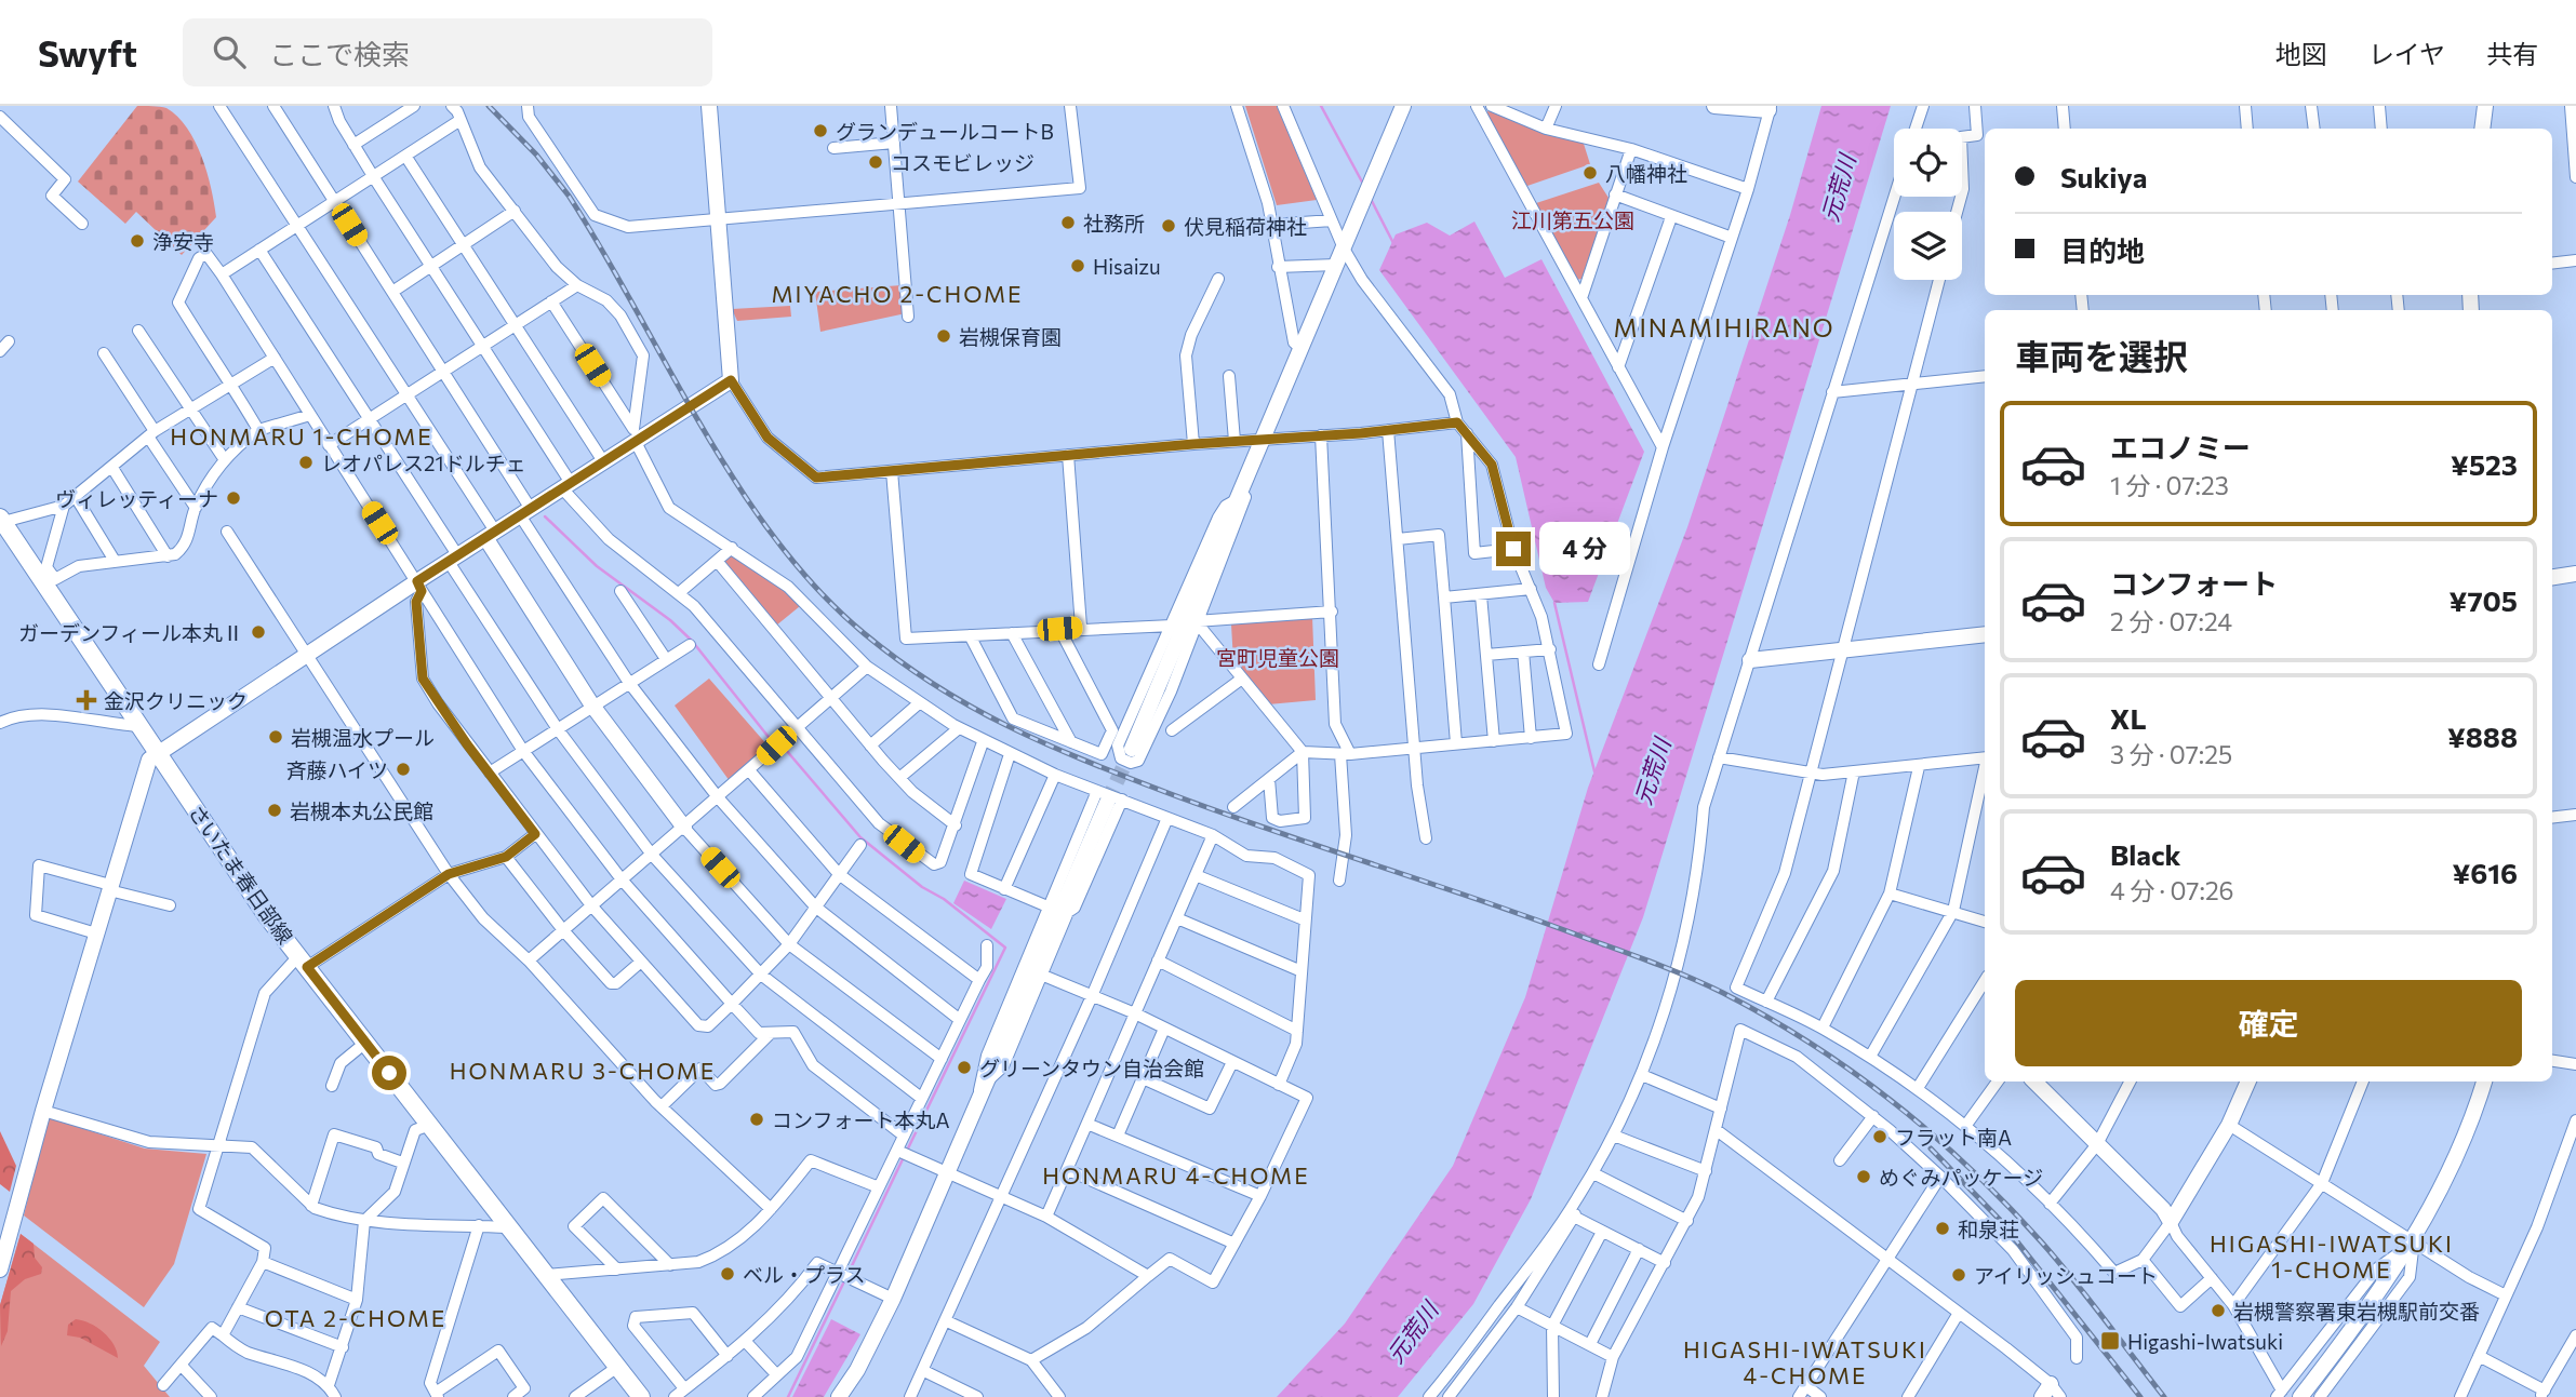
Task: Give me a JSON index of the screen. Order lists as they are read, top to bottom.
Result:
{
  "streets": {
    "main road": ["さいたま春日部線"]
  },
  "districts": [
    "MIYACHO 2-CHOME",
    "MINAMIHIRANO",
    "HONMARU 1-CHOME",
    "HONMARU 3-CHOME",
    "HONMARU 4-CHOME",
    "HIGASHI-IWATSUKI 1-CHOME",
    "OTA 2-CHOME",
    "HIGASHI-IWATSUKI 4-CHOME"
  ],
  "water": ["元荒川"],
  "parks": ["江川第五公園", "宮町児童公園"],
  "places": {
    "other": [
      "グランデュールコートB",
      "コスモビレッジ",
      "八幡神社",
      "社務所",
      "伏見稲荷神社",
      "浄安寺",
      "Hisaizu",
      "岩槻保育園",
      "レオパレス21ドルチェ",
      "ヴィレッティーナ",
      "ガーデンフィール本丸Ⅱ",
      "岩槻温水プール",
      "斉藤ハイツ",
      "岩槻本丸公民館",
      "グリーンタウン自治会館",
      "コンフォート本丸A",
      "フラット南A",
      "めぐみパッケージ",
      "和泉荘",
      "ベル・プラス",
      "アイリッシュコート",
      "岩槻警察署東岩槻駅前交番"
    ],
    "health": ["金沢クリニック"],
    "transit": ["Higashi-Iwatsuki"]
  },
  "page": {
    "header": "Swyft",
    "search": "ここで検索",
    "nav": ["地図", "レイヤ", "共有"],
    "banner": ["Sukiya", "目的地"],
    "heading": "車両を選択",
    "list": [
      {
        "name": "エコノミー",
        "note": "1 分 · 07:23",
        "value": "¥523"
      },
      {
        "name": "コンフォート",
        "note": "2 分 · 07:24",
        "value": "¥705"
      },
      {
        "name": "XL",
        "note": "3 分 · 07:25",
        "value": "¥888"
      },
      {
        "name": "Black",
        "note": "4 分 · 07:26",
        "value": "¥616"
      }
    ],
    "bubble": "4 分",
    "buttons": "確定"
  }
}
